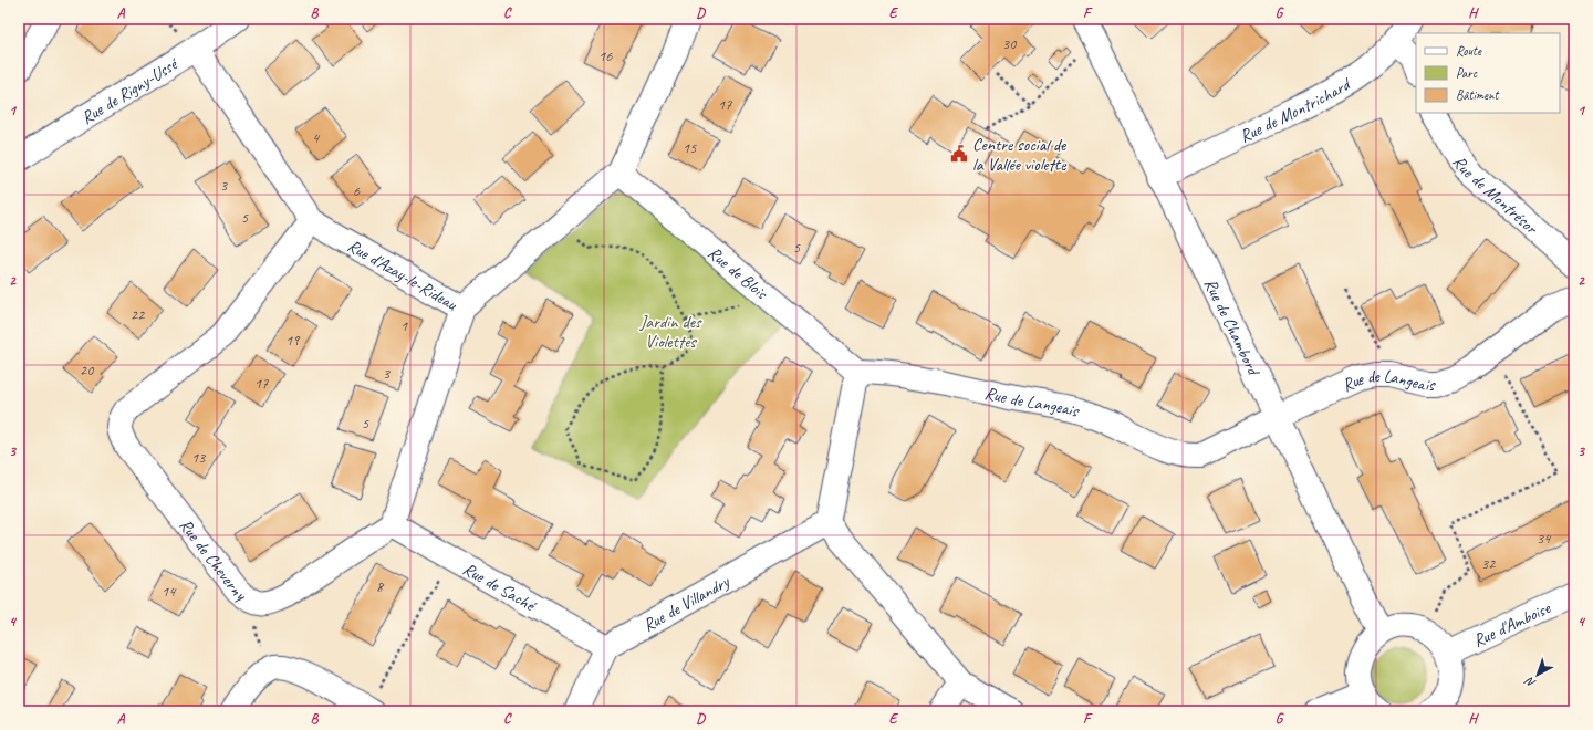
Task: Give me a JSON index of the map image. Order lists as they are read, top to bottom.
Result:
{
  "streets": {
    "street": [
      "Rue de Rigny-Ussé",
      "Rue de Montrichard",
      "Rue de Montrésor",
      "Rue de Blois",
      "Rue d'Azay-le-Rideau",
      "Rue de Chambord",
      "Rue de Langeais",
      "Rue de Cheverny",
      "Rue de Saché",
      "Rue de Villandry",
      "Rue d'Amboise"
    ]
  },
  "crossings": [
    ["Rue de Rigny-Ussé", "Rue d'Azay-le-Rideau"],
    ["Rue de Montrichard", "Rue de Chambord"],
    ["Rue de Blois", "Rue d'Azay-le-Rideau"],
    ["Rue de Blois", "Rue de Langeais"],
    ["Rue d'Azay-le-Rideau", "Rue de Cheverny"],
    ["Rue de Chambord", "Rue de Langeais"],
    ["Rue de Cheverny", "Rue de Saché"],
    ["Rue de Saché", "Rue de Villandry"]
  ],
  "parks": ["Jardin des Violettes"],
  "places": {
    "public building": ["Centre social de la Vallée violette"]
  },
  "house_numbers": [
    "30",
    "16",
    "17",
    "4",
    "15",
    "3",
    "6",
    "5",
    "5",
    "22",
    "1",
    "19",
    "20",
    "3",
    "17",
    "5",
    "13",
    "34",
    "32",
    "8",
    "14"
  ],
  "legend": ["Route", "Parc", "Bâtiment"],
  "north": "bottom left",
  "grid": {
    "columns": [
      "A",
      "B",
      "C",
      "D",
      "E",
      "F",
      "G",
      "H"
    ],
    "rows": [
      "1",
      "2",
      "3",
      "4"
    ]
  }
}
